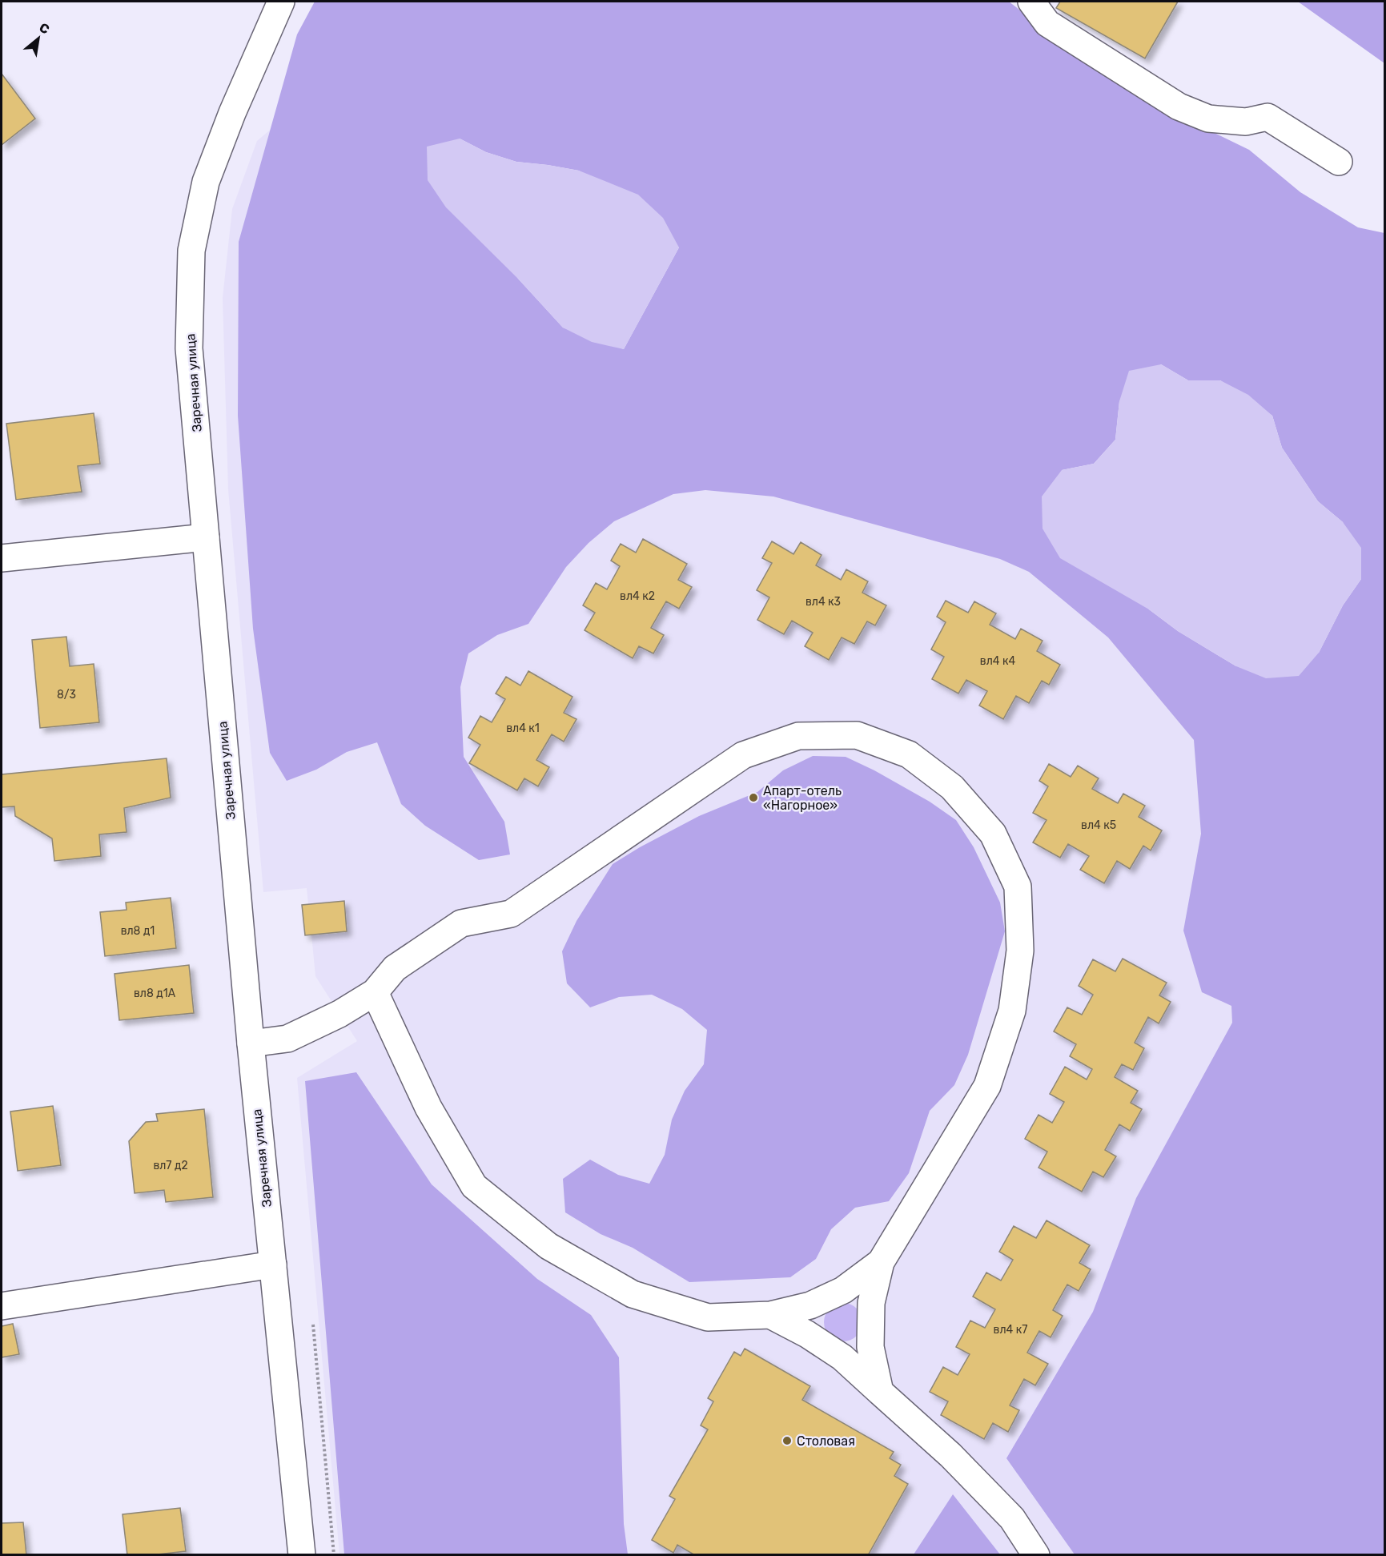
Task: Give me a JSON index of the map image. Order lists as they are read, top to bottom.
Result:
{
  "streets": {
    "main road": ["Заречная улица"]
  },
  "places": ["Апарт-отель «Нагорное»", "Столовая"],
  "house_numbers": [
    "вл4 к2",
    "вл4 к3",
    "вл4 к4",
    "8/3",
    "вл4 к1",
    "вл4 к5",
    "вл8 д1",
    "вл8 д1А",
    "вл7 д2",
    "вл4 к7"
  ],
  "north": "top right"
}
